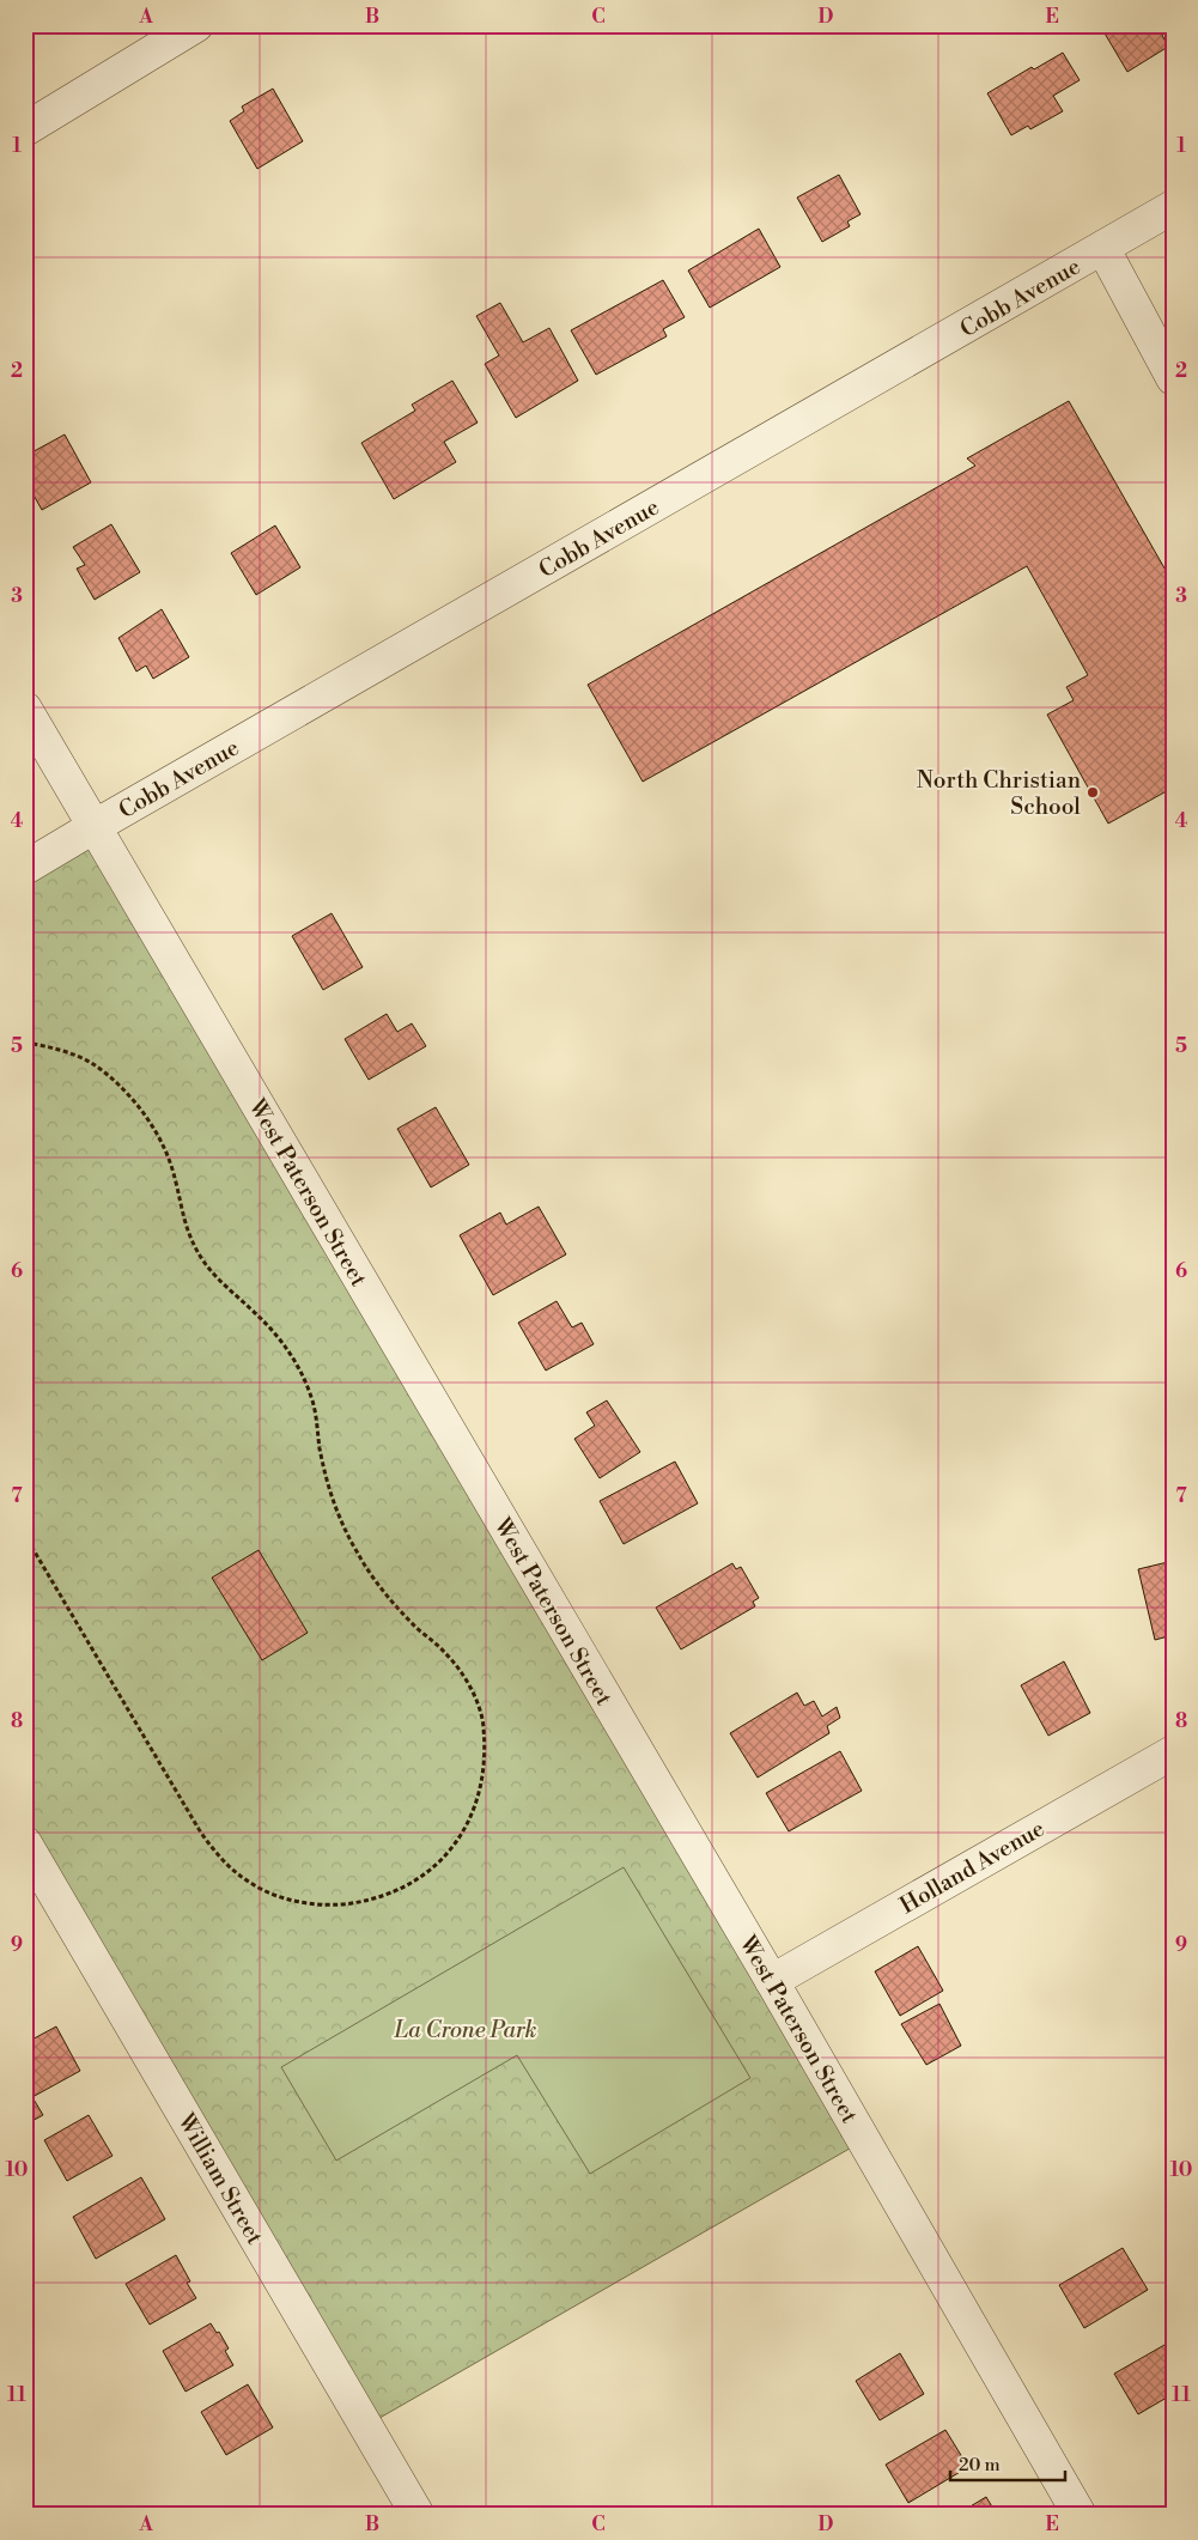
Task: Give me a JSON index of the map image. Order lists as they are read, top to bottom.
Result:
{
  "streets": {
    "street": [
      "Cobb Avenue",
      "West Paterson Street",
      "Holland Avenue",
      "William Street"
    ]
  },
  "crossings": [
    ["Cobb Avenue", "West Paterson Street"],
    ["West Paterson Street", "Holland Avenue"]
  ],
  "parks": ["La Crone Park"],
  "places": ["North Christian School"],
  "scale_bar": "20 m",
  "grid": {
    "columns": [
      "A",
      "B",
      "C",
      "D",
      "E"
    ],
    "rows": [
      "1",
      "2",
      "3",
      "4",
      "5",
      "6",
      "7",
      "8",
      "9",
      "10",
      "11"
    ]
  }
}
